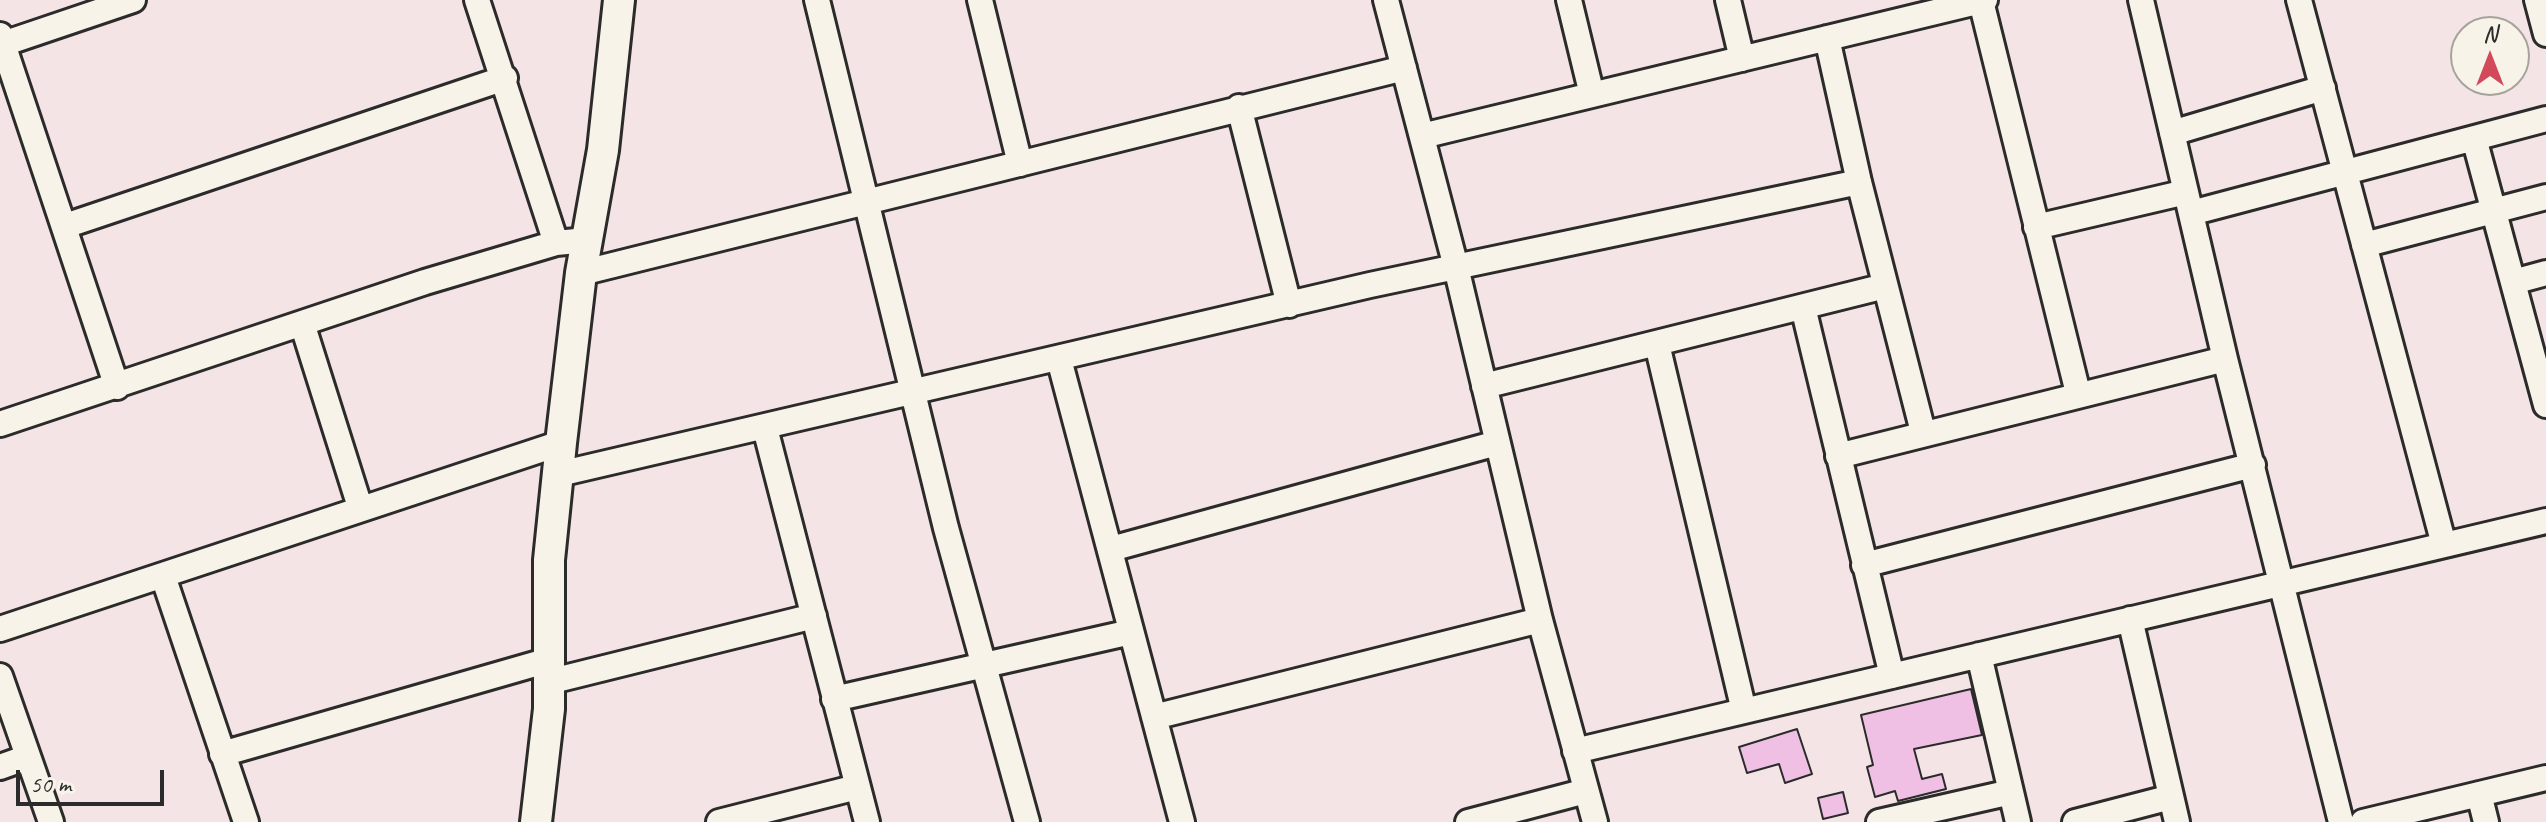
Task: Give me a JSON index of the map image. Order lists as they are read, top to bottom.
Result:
{
  "scale_bar": "50 m",
  "north": "top"
}
